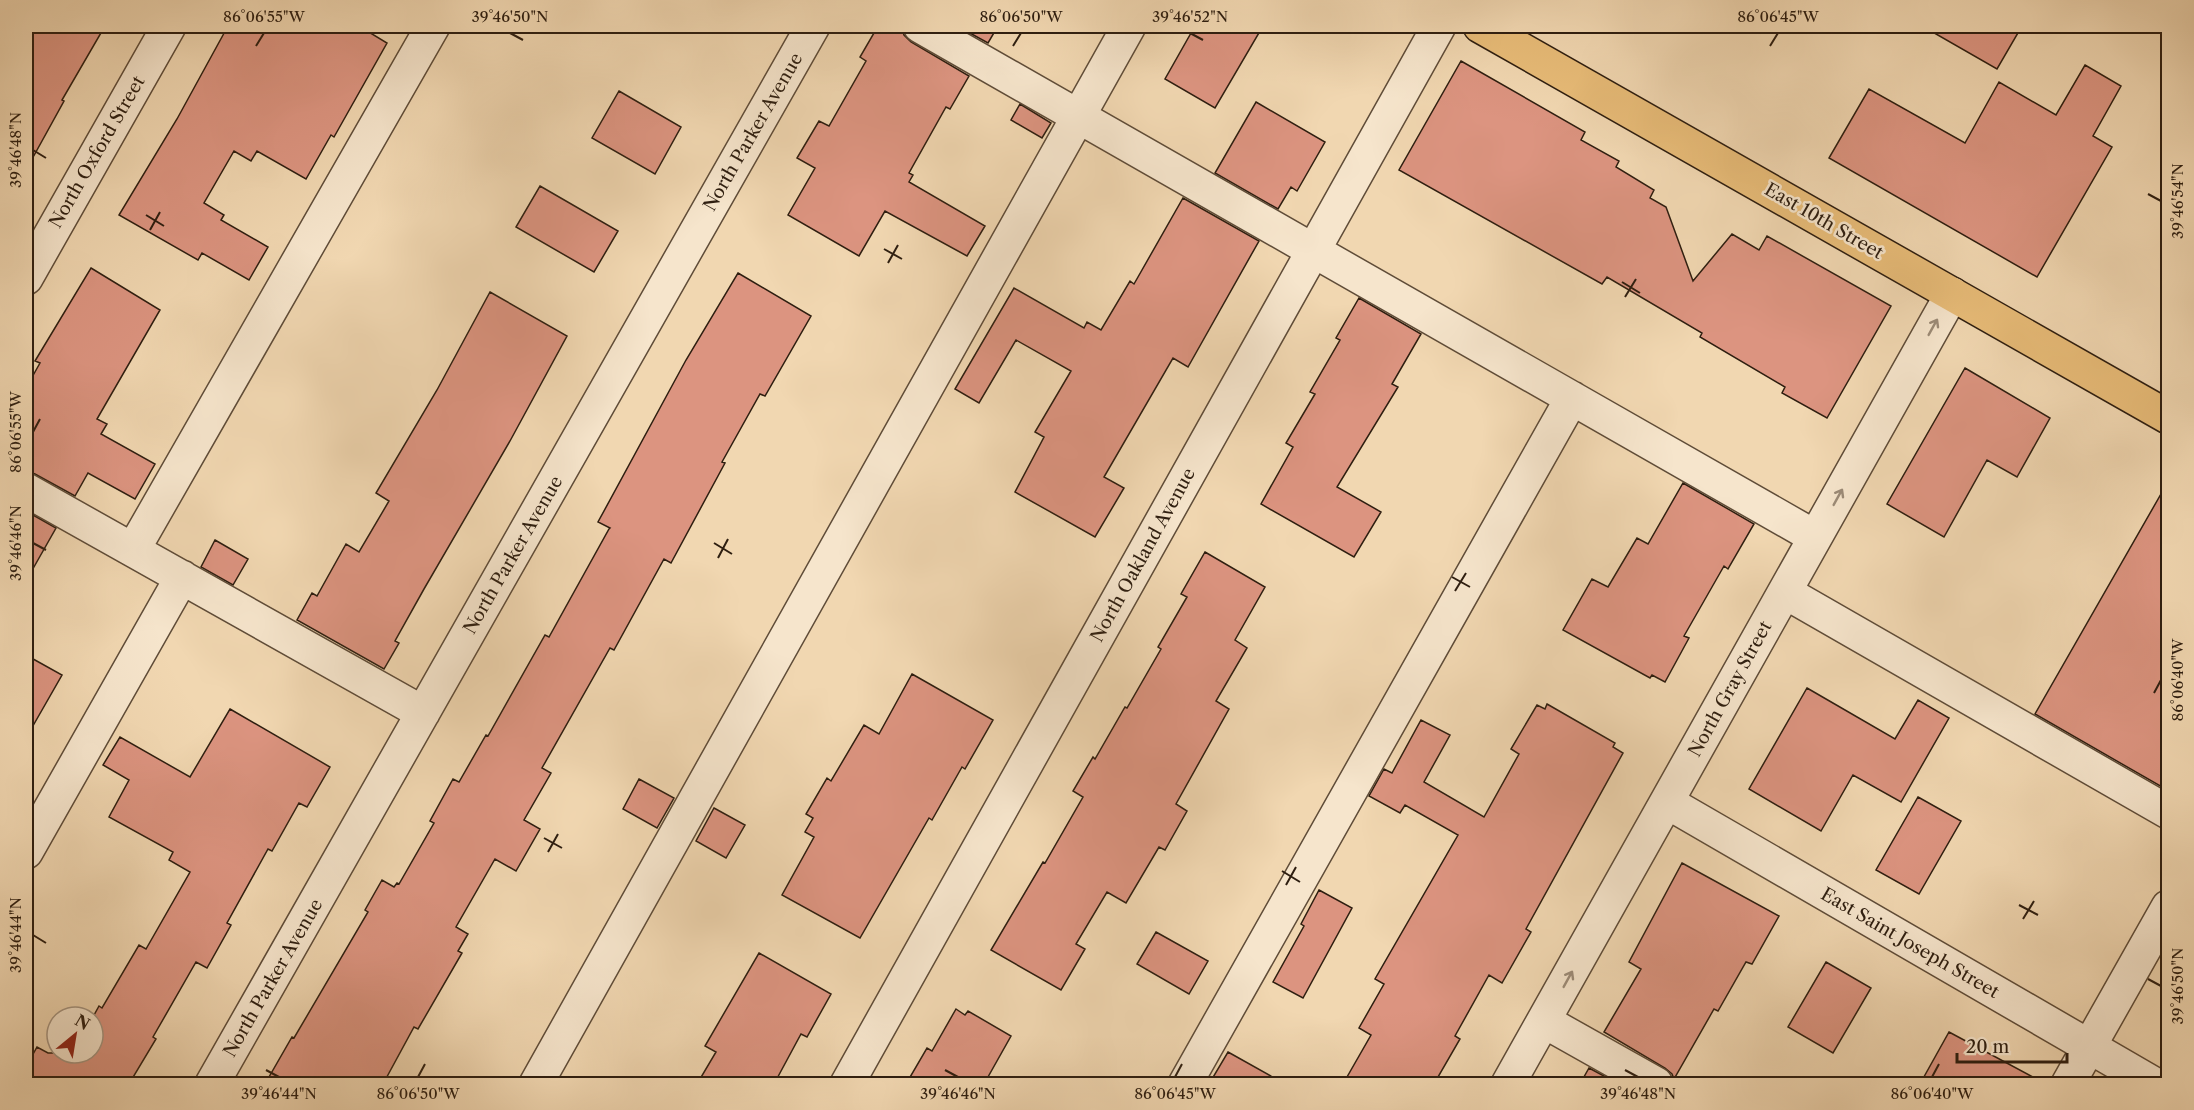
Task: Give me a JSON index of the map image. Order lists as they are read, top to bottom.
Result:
{
  "streets": {
    "main road": ["East 10th Street"],
    "street": [
      "North Parker Avenue",
      "North Oxford Street",
      "North Oakland Avenue",
      "North Gray Street",
      "East Saint Joseph Street"
    ]
  },
  "crossings": [
    ["East 10th Street", "North Gray Street"],
    ["North Gray Street", "East Saint Joseph Street"]
  ],
  "scale_bar": "20 m",
  "north": "top right",
  "coordinates": [
    "86°06'55\"W",
    "39°46'50\"N",
    "86°06'50\"W",
    "39°46'52\"N",
    "86°06'45\"W",
    "39°46'48\"N",
    "39°46'54\"N",
    "39°46'46\"N",
    "86°06'40\"W",
    "39°46'44\"N"
  ]
}
